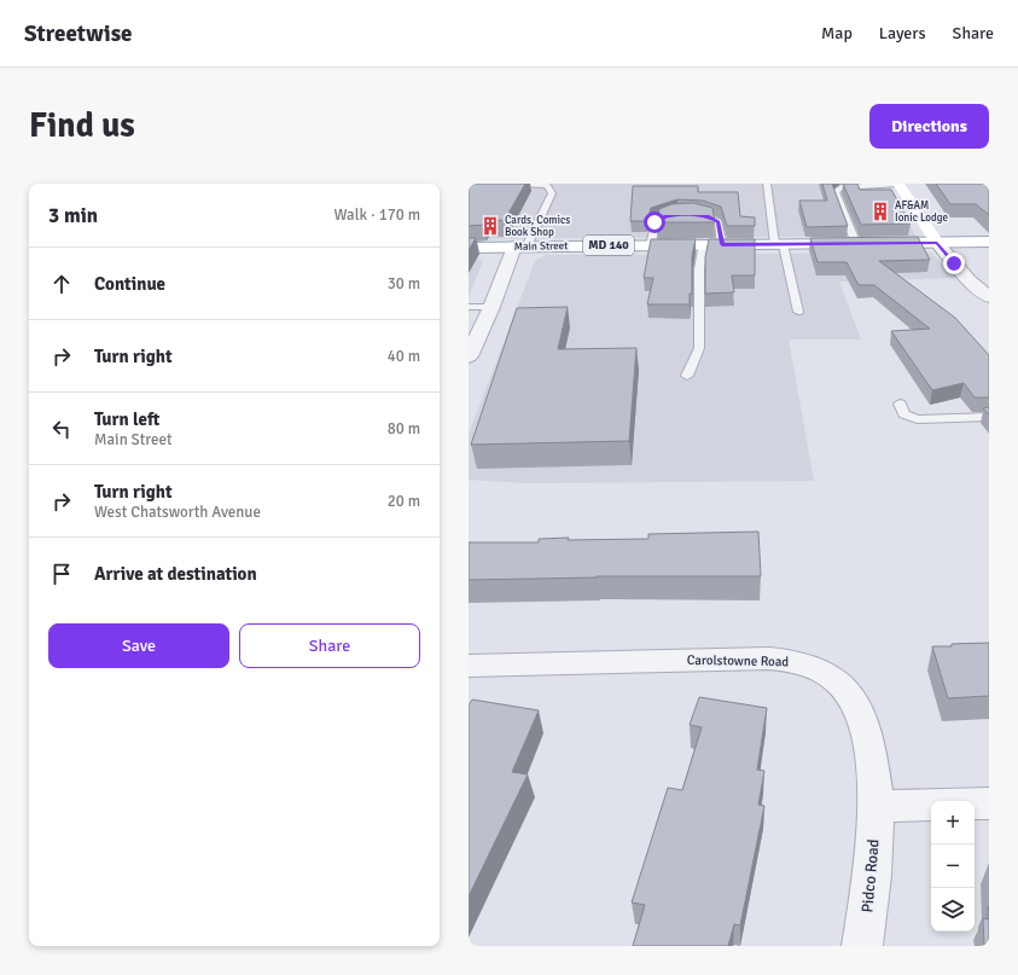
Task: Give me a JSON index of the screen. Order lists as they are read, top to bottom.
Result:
{
  "streets": {
    "main road": ["MD 140", "Main Street"],
    "street": ["Carolstowne Road", "Pidco Road"]
  },
  "crossings": [
    ["Carolstowne Road", "Pidco Road"]
  ],
  "places": {
    "building": ["AF&AM Ionic Lodge", "Cards, Comics Book Shop"]
  },
  "page": {
    "header": "Streetwise",
    "nav": ["Map", "Layers", "Share"],
    "buttons": [
      "Directions",
      ["Save", "Share"]
    ],
    "title": "Find us",
    "heading": ["3 min", "Walk · 170 m"],
    "list": [
      ["Continue", "30 m"],
      ["Turn right", "40 m"],
      ["Turn left", "Main Street", "80 m"],
      ["Turn right", "West Chatsworth Avenue", "20 m"],
      "Arrive at destination"
    ],
    "map_buttons": ["+", "−"]
  }
}
